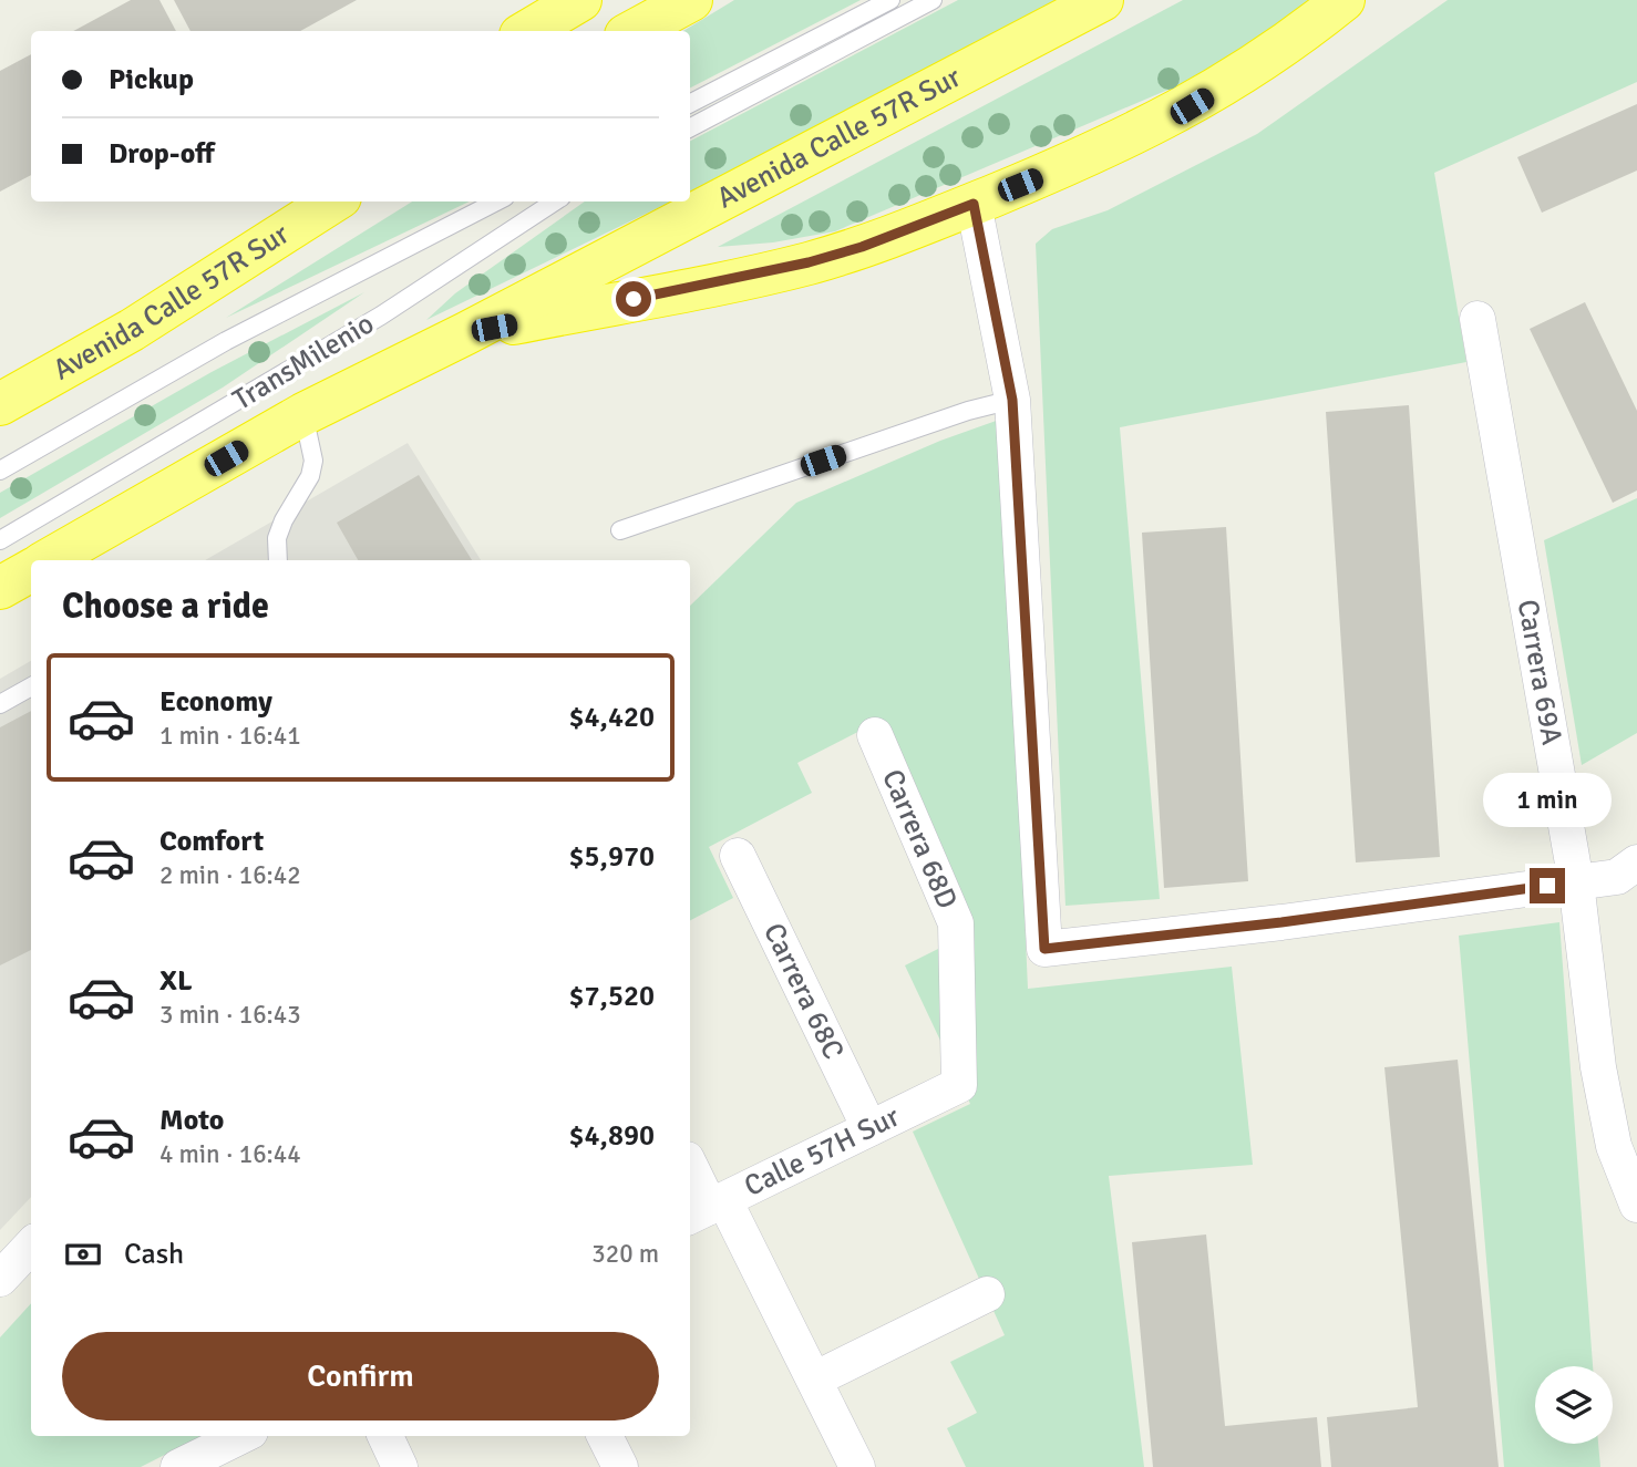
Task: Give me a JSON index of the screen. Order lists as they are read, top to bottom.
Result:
{
  "streets": {
    "highway": ["Avenida Calle 57R Sur"],
    "street": [
      "Carrera 69A",
      "Carrera 68D",
      "Carrera 68C",
      "Calle 57H Sur"
    ],
    "lane": ["TransMilenio"]
  },
  "crossings": [
    ["Carrera 68D", "Calle 57H Sur"],
    ["Carrera 68C", "Calle 57H Sur"]
  ],
  "page": {
    "banner": ["Pickup", "Drop-off"],
    "heading": "Choose a ride",
    "list": [
      {
        "name": "Economy",
        "note": "1 min · 16:41",
        "value": "$4,420"
      },
      {
        "name": "Comfort",
        "note": "2 min · 16:42",
        "value": "$5,970"
      },
      {
        "name": "XL",
        "note": "3 min · 16:43",
        "value": "$7,520"
      },
      {
        "name": "Moto",
        "note": "4 min · 16:44",
        "value": "$4,890"
      }
    ],
    "bubble": "1 min",
    "pay": ["Cash", "320 m"],
    "buttons": "Confirm"
  }
}
